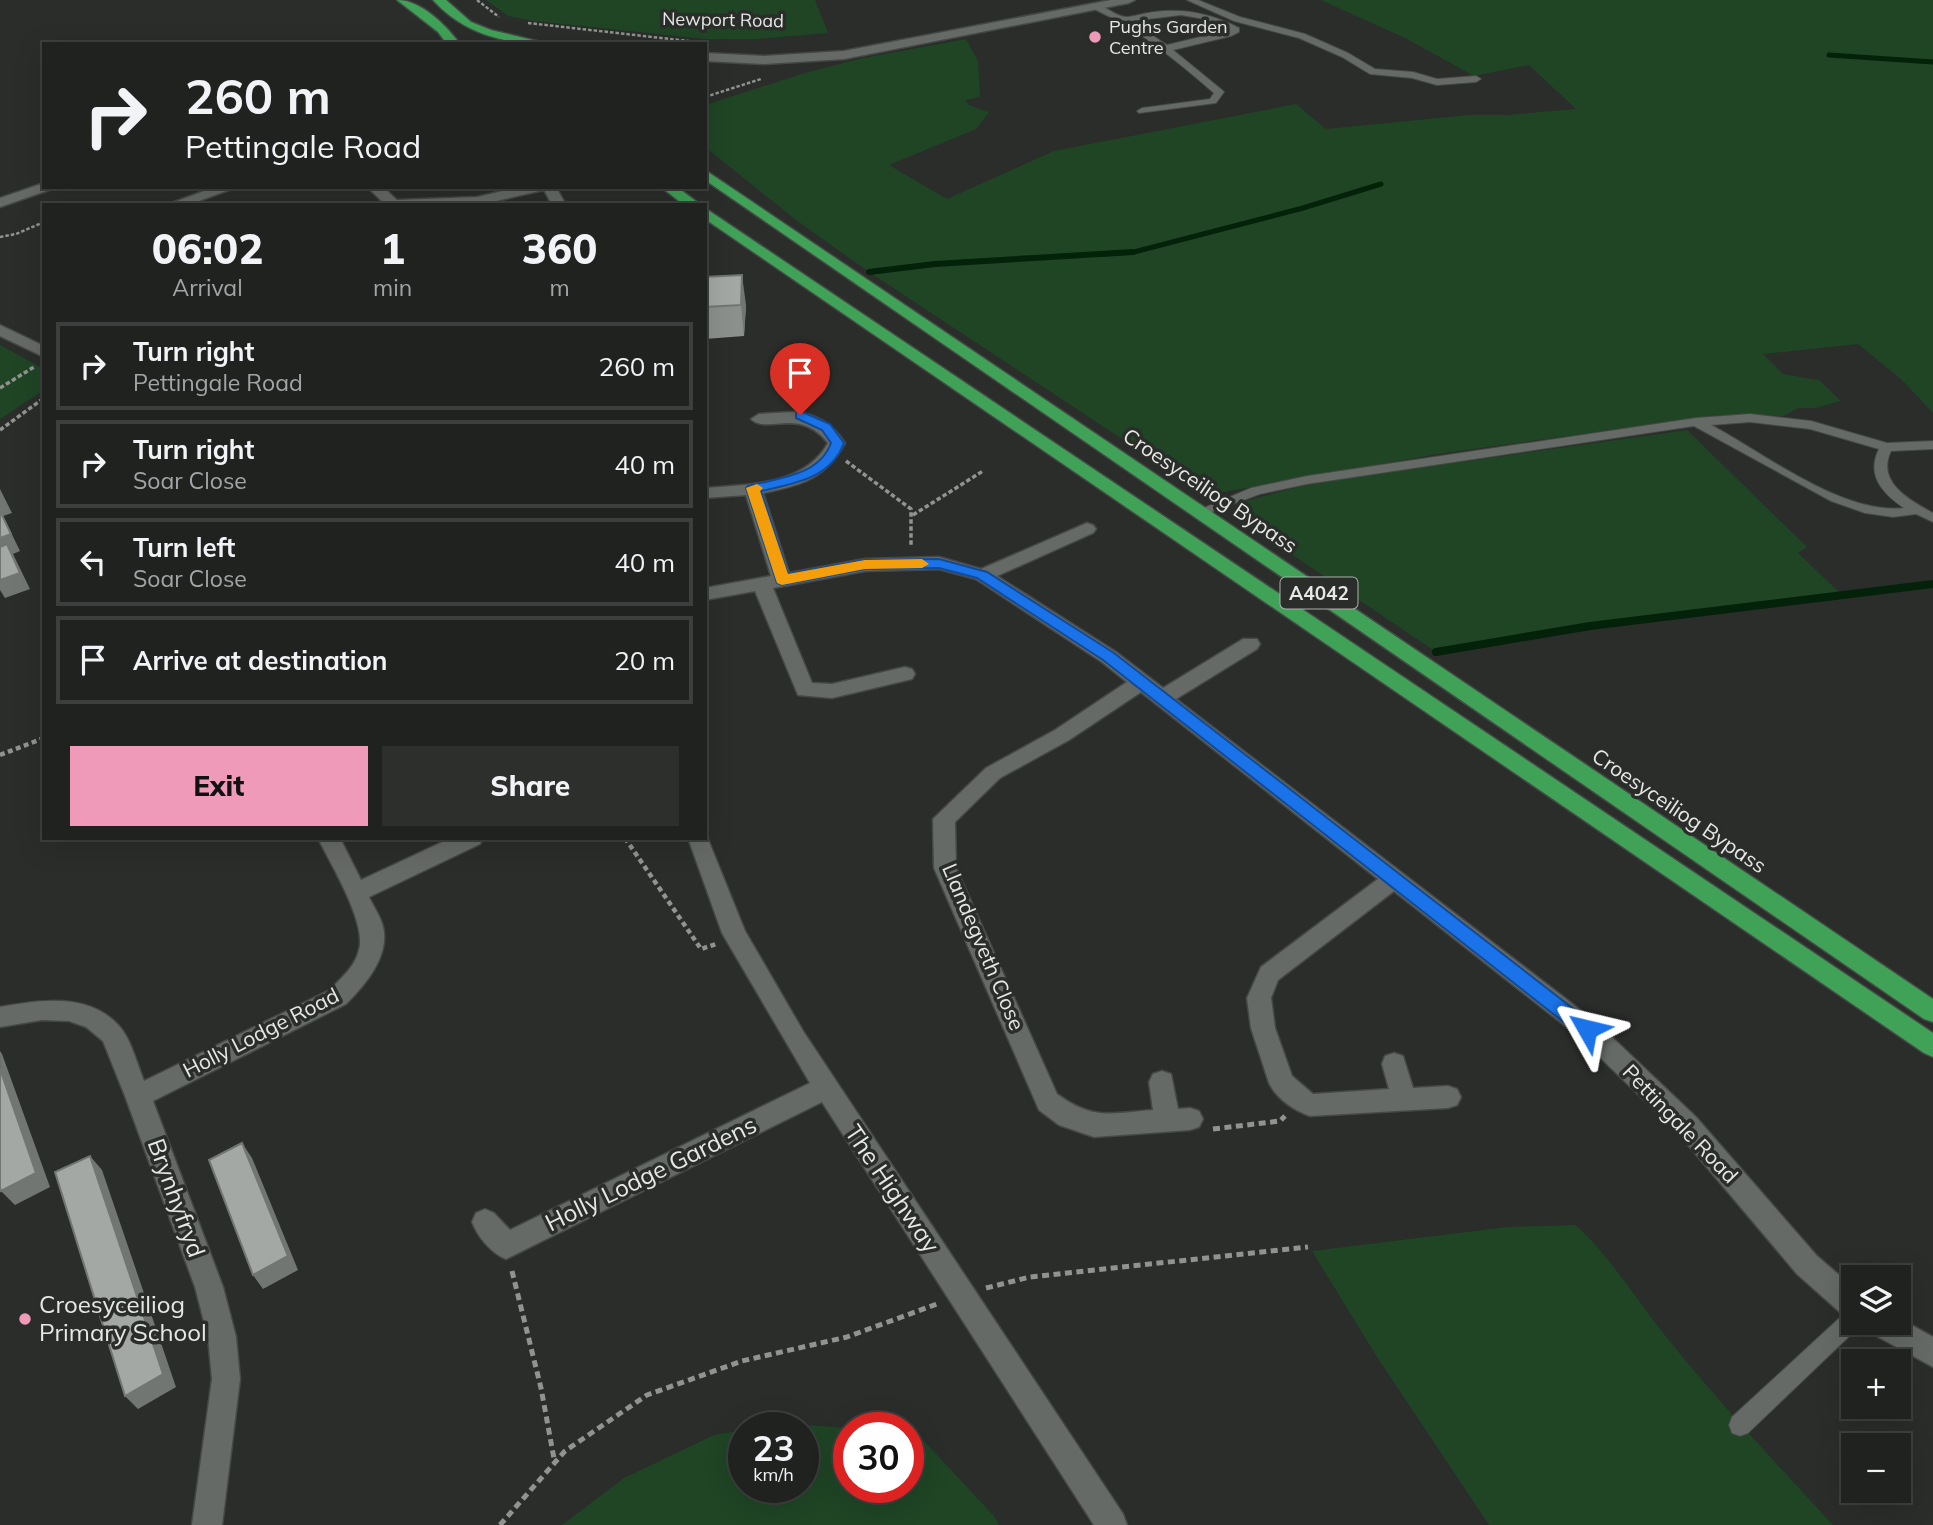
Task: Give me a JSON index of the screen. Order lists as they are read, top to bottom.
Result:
{
  "streets": {
    "highway": ["Croesyceiliog Bypass", "A4042"],
    "street": [
      "Llandegveth Close",
      "Holly Lodge Road",
      "Pettingale Road",
      "Holly Lodge Gardens",
      "The Highway",
      "Brynhyfryd"
    ],
    "path": ["Newport Road"]
  },
  "crossings": [
    ["Llandegveth Close", "Pettingale Road"],
    ["Holly Lodge Road", "Brynhyfryd"],
    ["Holly Lodge Gardens", "The Highway"]
  ],
  "places": ["Pughs Garden Centre", "Croesyceiliog Primary School"],
  "page": {
    "turn": ["260 m", "Pettingale Road"],
    "eta": [
      "06:02",
      "Arrival",
      "1",
      "min",
      "360",
      "m"
    ],
    "list": [
      {
        "name": "Turn right",
        "note": "Pettingale Road",
        "value": "260 m"
      },
      {
        "name": "Turn right",
        "note": "Soar Close",
        "value": "40 m"
      },
      {
        "name": "Turn left",
        "note": "Soar Close",
        "value": "40 m"
      },
      {
        "name": "Arrive at destination",
        "value": "20 m"
      }
    ],
    "buttons": ["Exit", "Share"],
    "map_buttons": ["+", "−"],
    "speed": "23 km/h",
    "limit": "30"
  }
}
